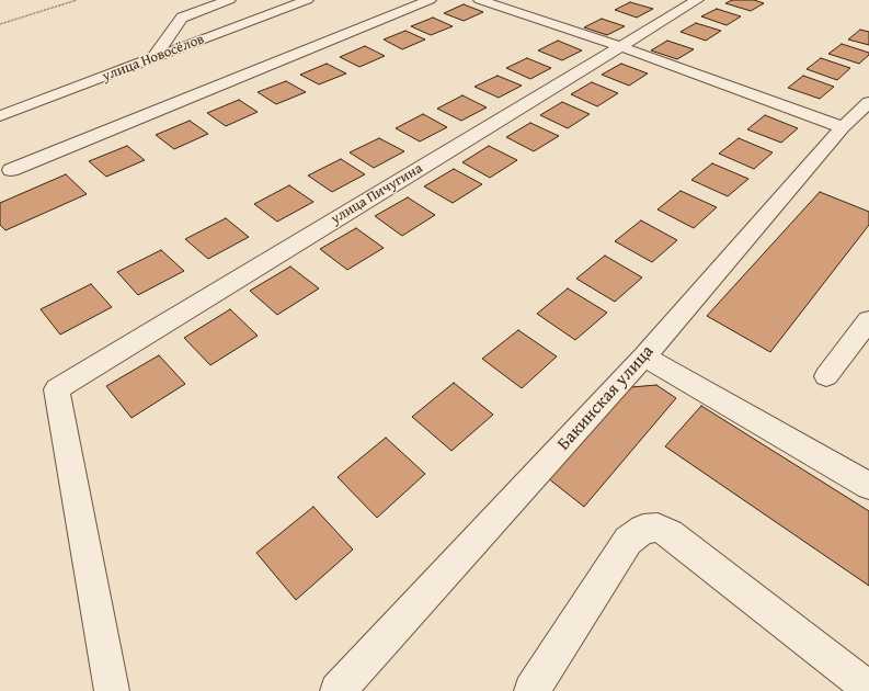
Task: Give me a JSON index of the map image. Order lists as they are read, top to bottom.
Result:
{
  "streets": {
    "street": ["улица Новосёлов", "улица Пичугина", "Бакинская улица"]
  }
}
